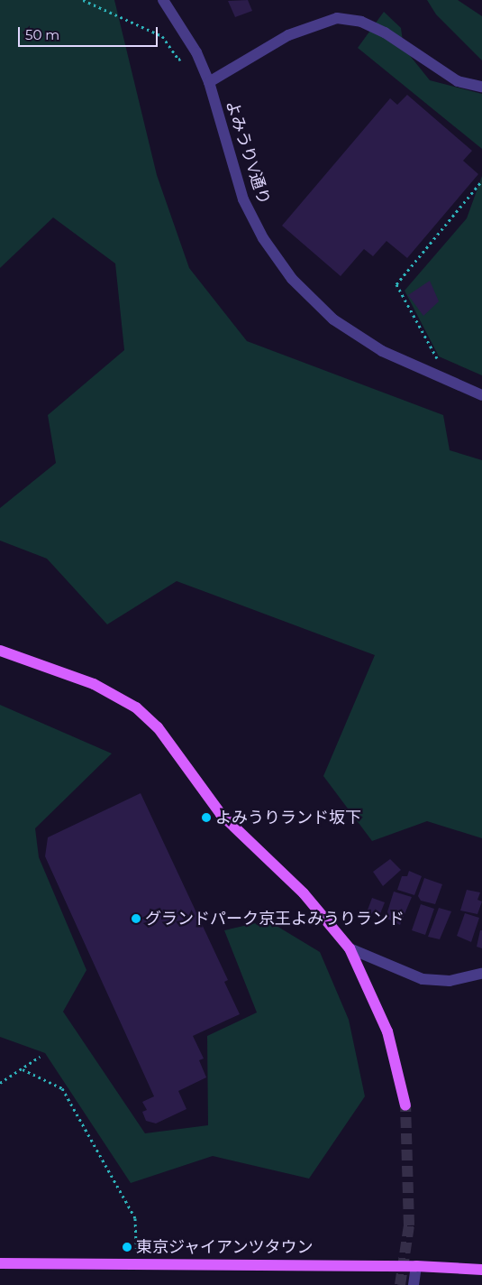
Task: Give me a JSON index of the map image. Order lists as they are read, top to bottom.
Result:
{
  "streets": {
    "street": ["よみうりV通り"]
  },
  "places": ["よみうりランド坂下", "グランドパーク京王よみうりランド", "東京ジャイアンツタウン"],
  "scale_bar": "50 m"
}
